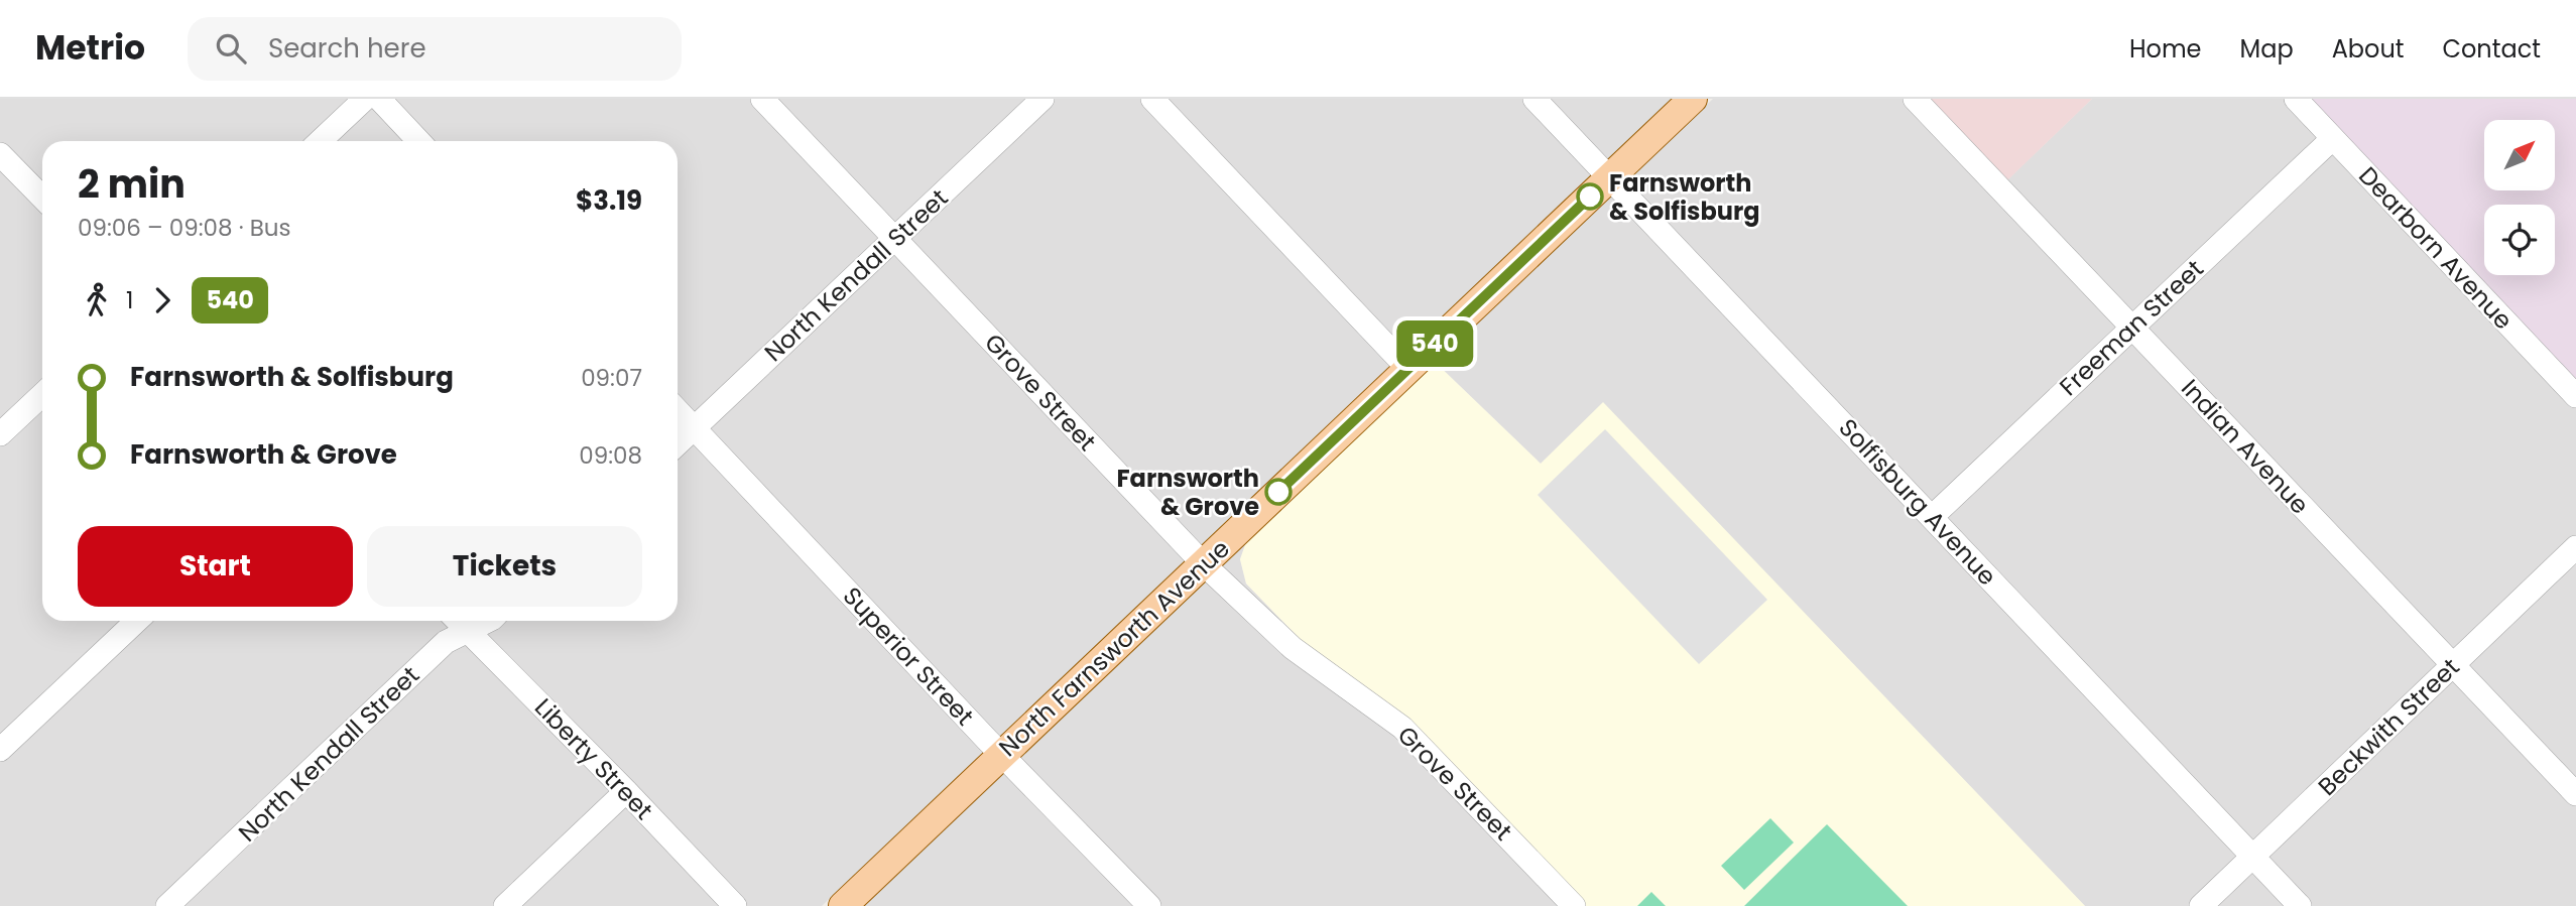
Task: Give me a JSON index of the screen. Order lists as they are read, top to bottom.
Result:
{
  "streets": {
    "main road": ["North Farnsworth Avenue"],
    "street": [
      "Dearborn Avenue",
      "North Kendall Street",
      "Freeman Street",
      "Grove Street",
      "Indian Avenue",
      "Solfisburg Avenue",
      "Superior Street",
      "Beckwith Street",
      "Liberty Street"
    ]
  },
  "crossings": [
    ["Dearborn Avenue", "Freeman Street"],
    ["North Kendall Street", "Grove Street"],
    ["North Kendall Street", "Superior Street"],
    ["North Kendall Street", "Liberty Street"],
    ["Freeman Street", "Indian Avenue"],
    ["Freeman Street", "Solfisburg Avenue"],
    ["Grove Street", "North Farnsworth Avenue"],
    ["Indian Avenue", "Beckwith Street"],
    ["Solfisburg Avenue", "North Farnsworth Avenue"],
    ["Solfisburg Avenue", "Beckwith Street"],
    ["North Farnsworth Avenue", "Superior Street"]
  ],
  "places": ["Farnsworth & Solfisburg", "Farnsworth & Grove"],
  "lines": ["bus line 540"],
  "north": "top right",
  "page": {
    "header": "Metrio",
    "search": "Search here",
    "nav": [
      "Home",
      "Map",
      "About",
      "Contact"
    ],
    "on_map": "540",
    "heading": ["2 min", "09:06 – 09:08 · Bus", "$3.19"],
    "legs": ["1", "540"],
    "list": [
      {
        "name": "Farnsworth & Solfisburg",
        "value": "09:07"
      },
      {
        "name": "Farnsworth & Grove",
        "value": "09:08"
      }
    ],
    "buttons": ["Start", "Tickets"]
  }
}
